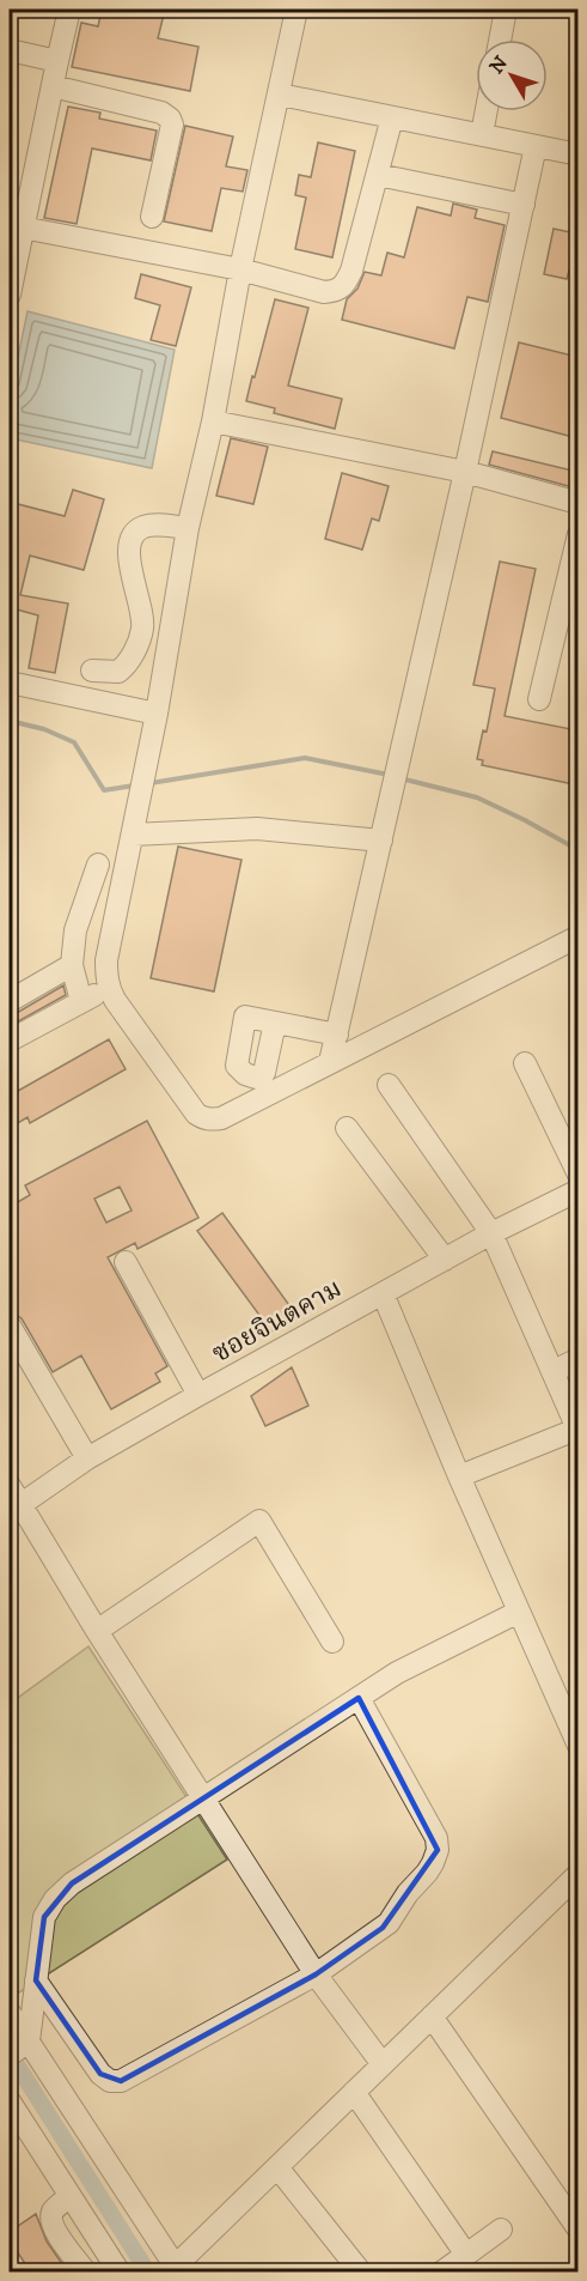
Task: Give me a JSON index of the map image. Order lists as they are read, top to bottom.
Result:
{
  "streets": {
    "street": ["ซอยจินตคาม"]
  },
  "north": "top left"
}
